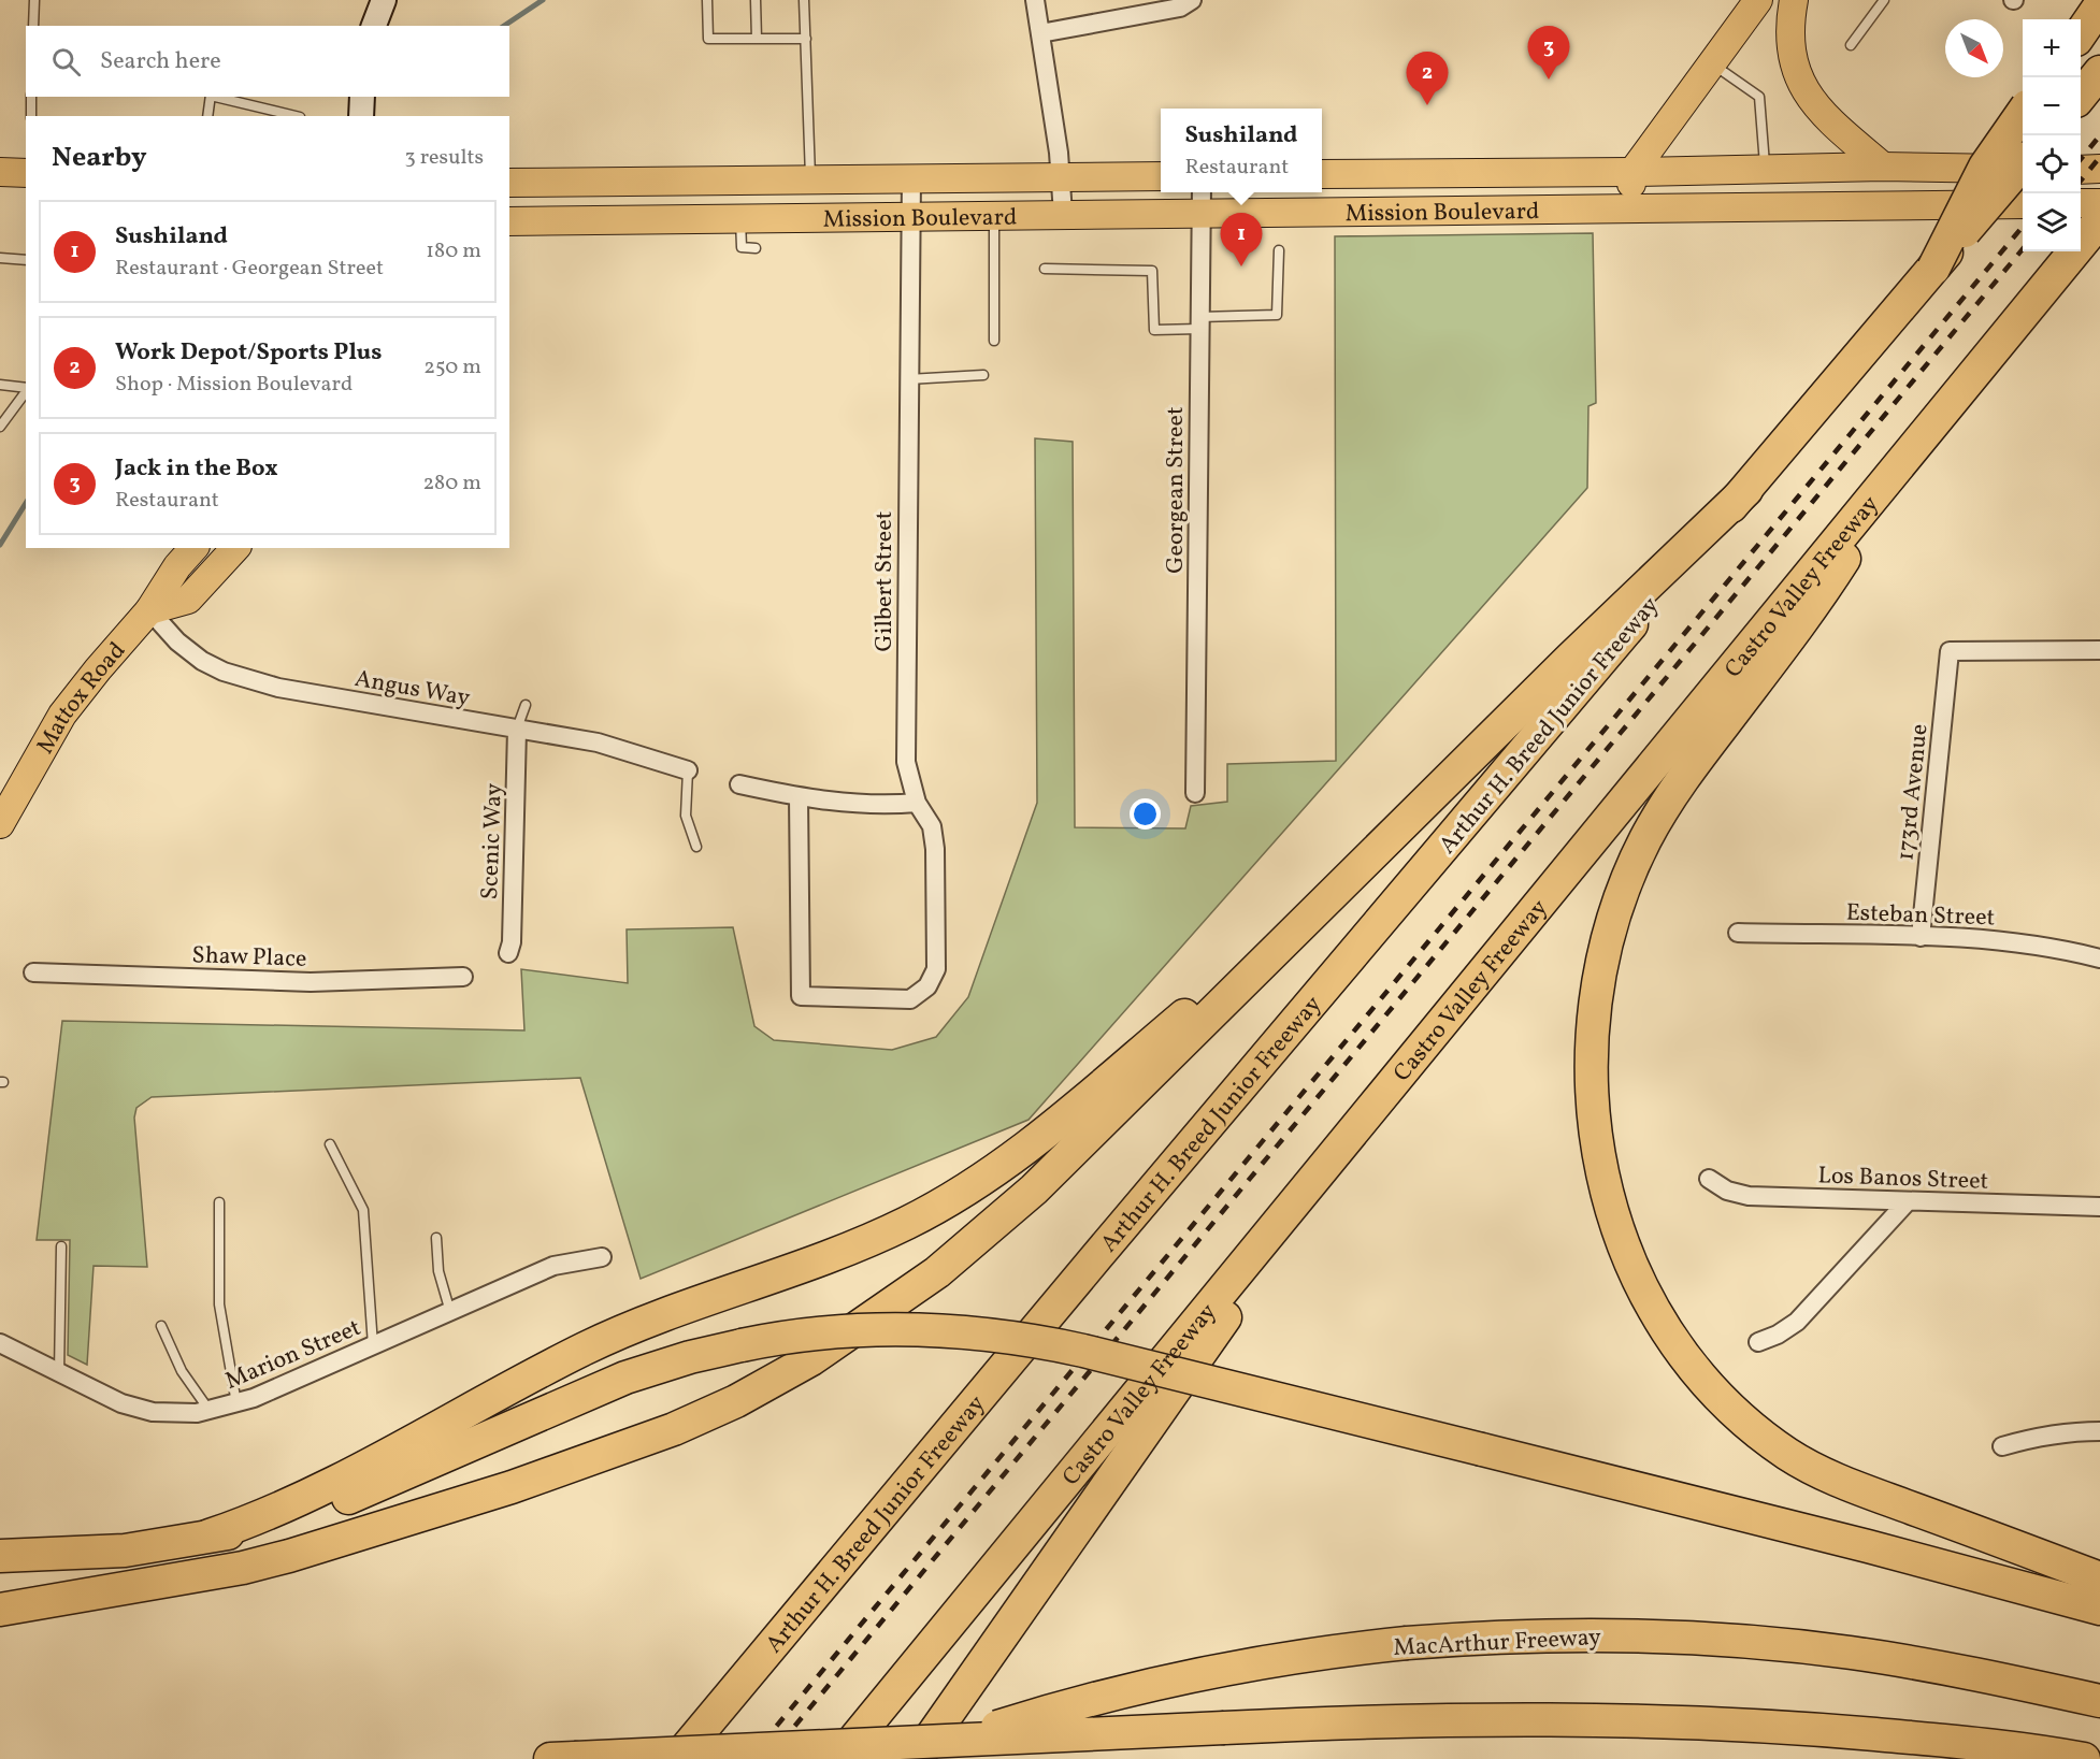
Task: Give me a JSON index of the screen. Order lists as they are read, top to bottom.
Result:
{
  "streets": {
    "highway": ["Castro Valley Freeway", "Arthur H. Breed Junior Freeway", "MacArthur Freeway"],
    "main road": ["Mission Boulevard", "Mattox Road"],
    "street": [
      "Georgean Street",
      "Gilbert Street",
      "Angus Way",
      "173rd Avenue",
      "Scenic Way",
      "Esteban Street",
      "Shaw Place",
      "Los Banos Street",
      "Marion Street"
    ]
  },
  "crossings": [
    ["Mission Boulevard", "Georgean Street"],
    ["Mission Boulevard", "Gilbert Street"],
    ["Angus Way", "Mattox Road"],
    ["Angus Way", "Scenic Way"],
    ["173rd Avenue", "Esteban Street"]
  ],
  "north": "bottom right",
  "page": {
    "map_buttons": ["+", "−"],
    "pins": ["3", "2", "1"],
    "search": "Search here",
    "popup": ["Sushiland", "Restaurant"],
    "heading": ["Nearby", "3 results"],
    "list": [
      {
        "mark": "1",
        "name": "Sushiland",
        "note": "Restaurant · Georgean Street",
        "value": "180 m"
      },
      {
        "mark": "2",
        "name": "Work Depot/Sports Plus",
        "note": "Shop · Mission Boulevard",
        "value": "250 m"
      },
      {
        "mark": "3",
        "name": "Jack in the Box",
        "note": "Restaurant",
        "value": "280 m"
      }
    ]
  }
}
